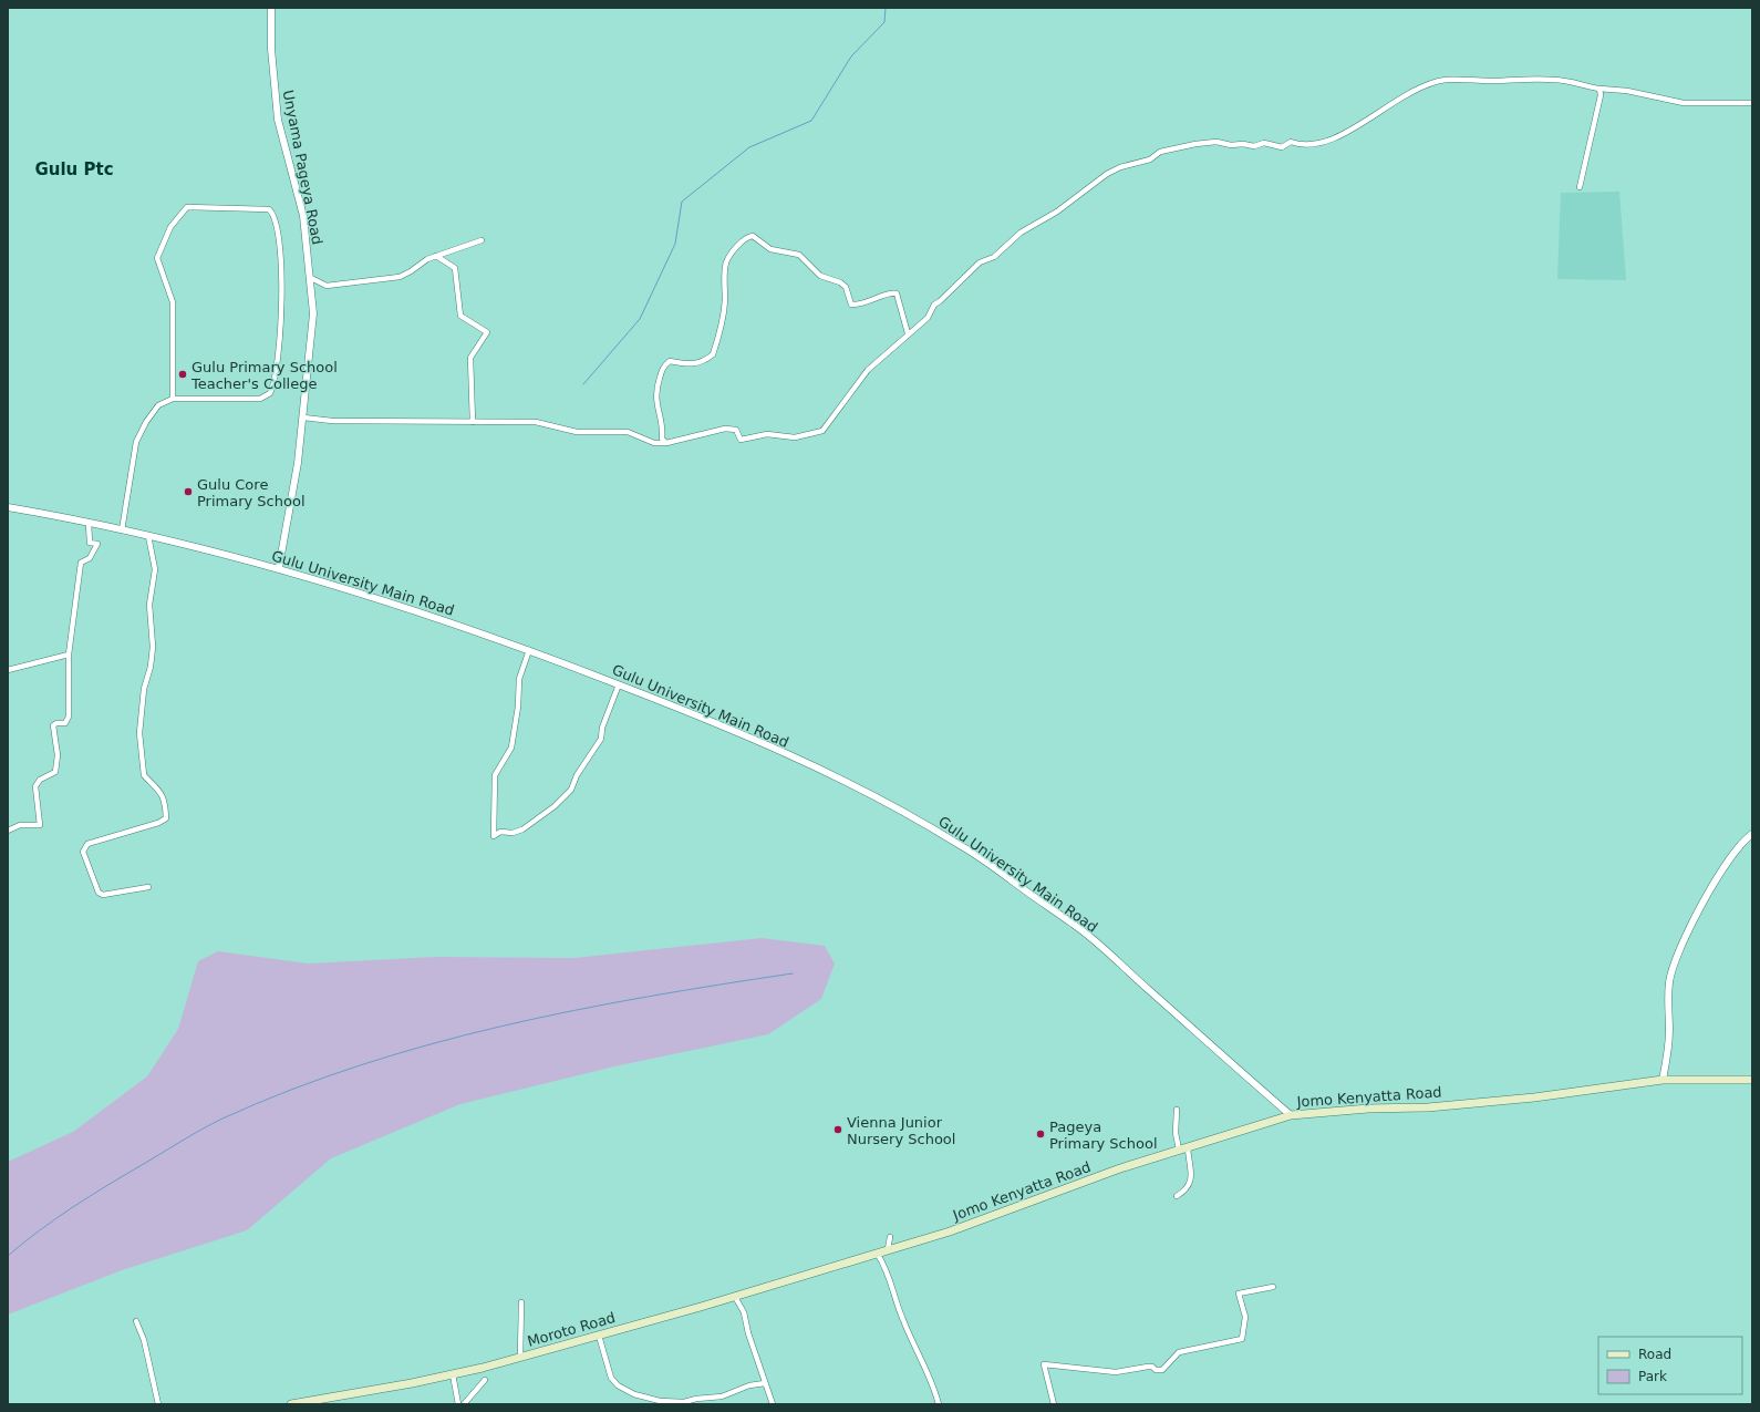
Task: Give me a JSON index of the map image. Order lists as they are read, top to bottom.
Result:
{
  "streets": {
    "main road": ["Jomo Kenyatta Road", "Moroto Road"],
    "street": ["Unyama Pageya Road", "Gulu University Main Road"]
  },
  "crossings": [
    ["Unyama Pageya Road", "Gulu University Main Road"],
    ["Gulu University Main Road", "Jomo Kenyatta Road"],
    ["Jomo Kenyatta Road", "Moroto Road"]
  ],
  "districts": ["Gulu Ptc"],
  "places": [
    "Gulu Primary School Teacher's College",
    "Gulu Core Primary School",
    "Vienna Junior Nursery School",
    "Pageya Primary School"
  ],
  "legend": ["Road", "Park"]
}
